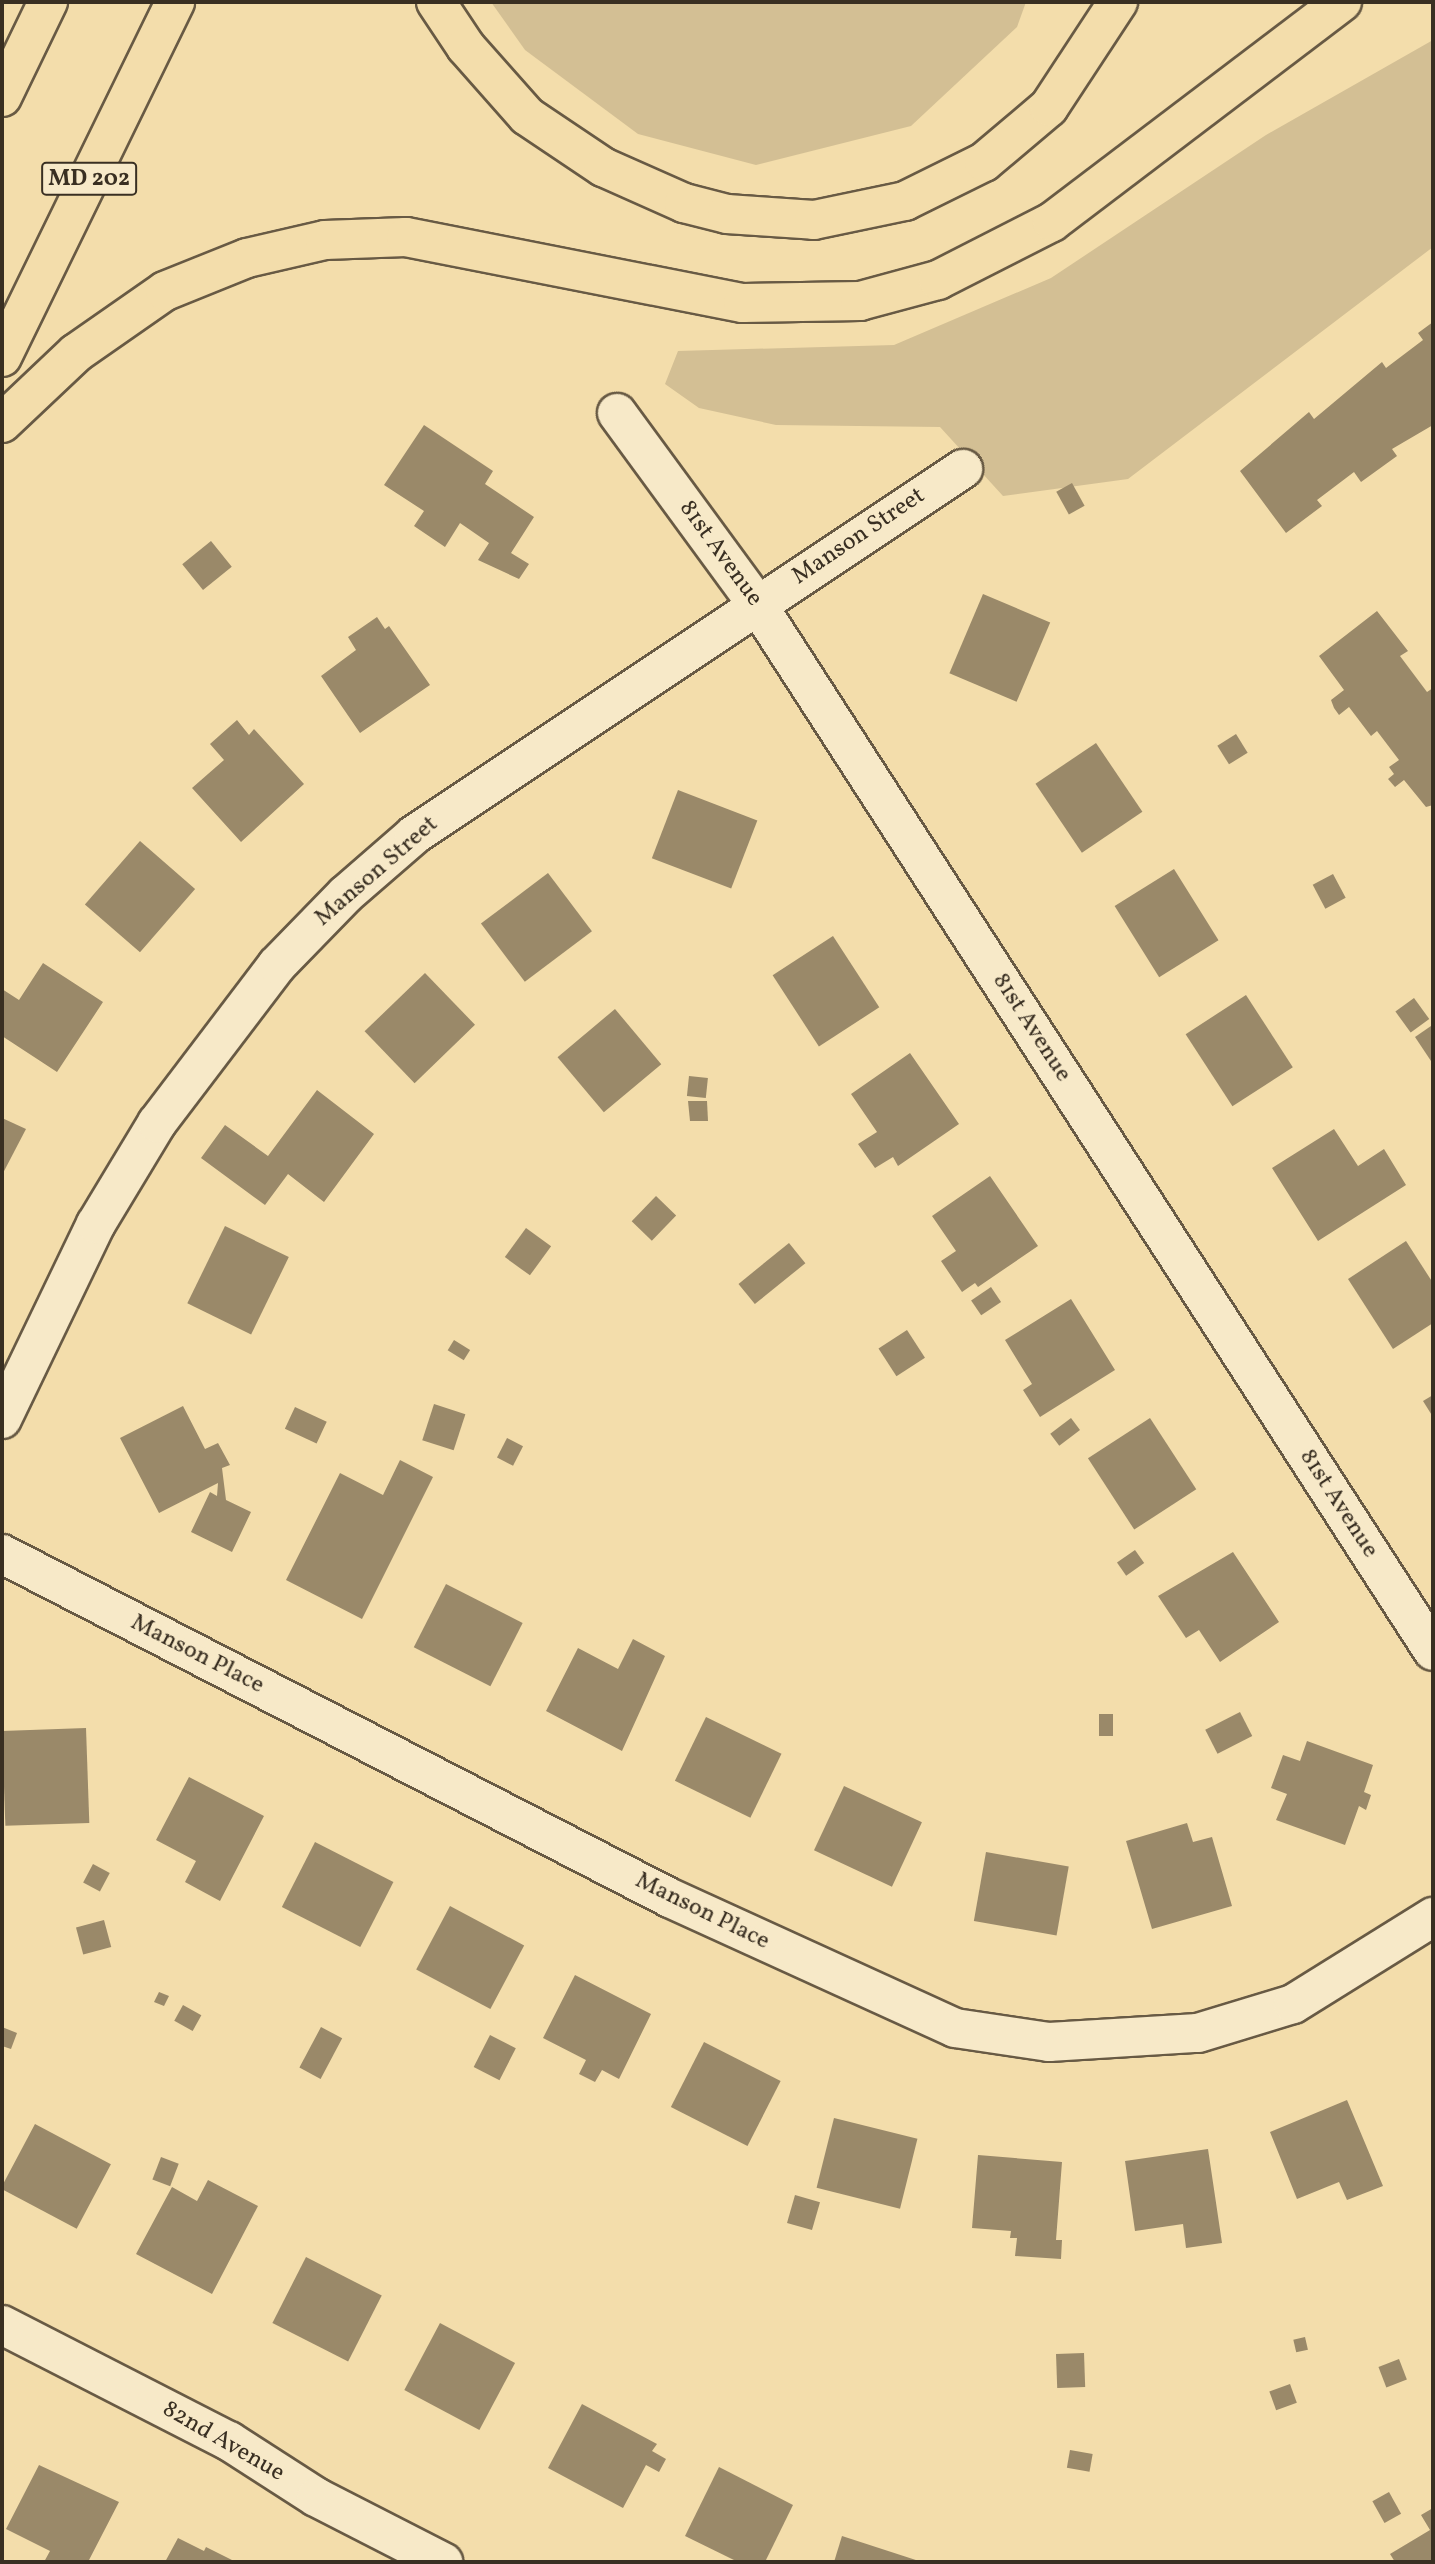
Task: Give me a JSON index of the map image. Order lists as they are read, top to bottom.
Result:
{
  "streets": {
    "main road": ["MD 202"],
    "street": [
      "Manson Street",
      "81st Avenue",
      "Manson Place",
      "82nd Avenue"
    ]
  },
  "crossings": [
    ["Manson Street", "81st Avenue"]
  ]
}
